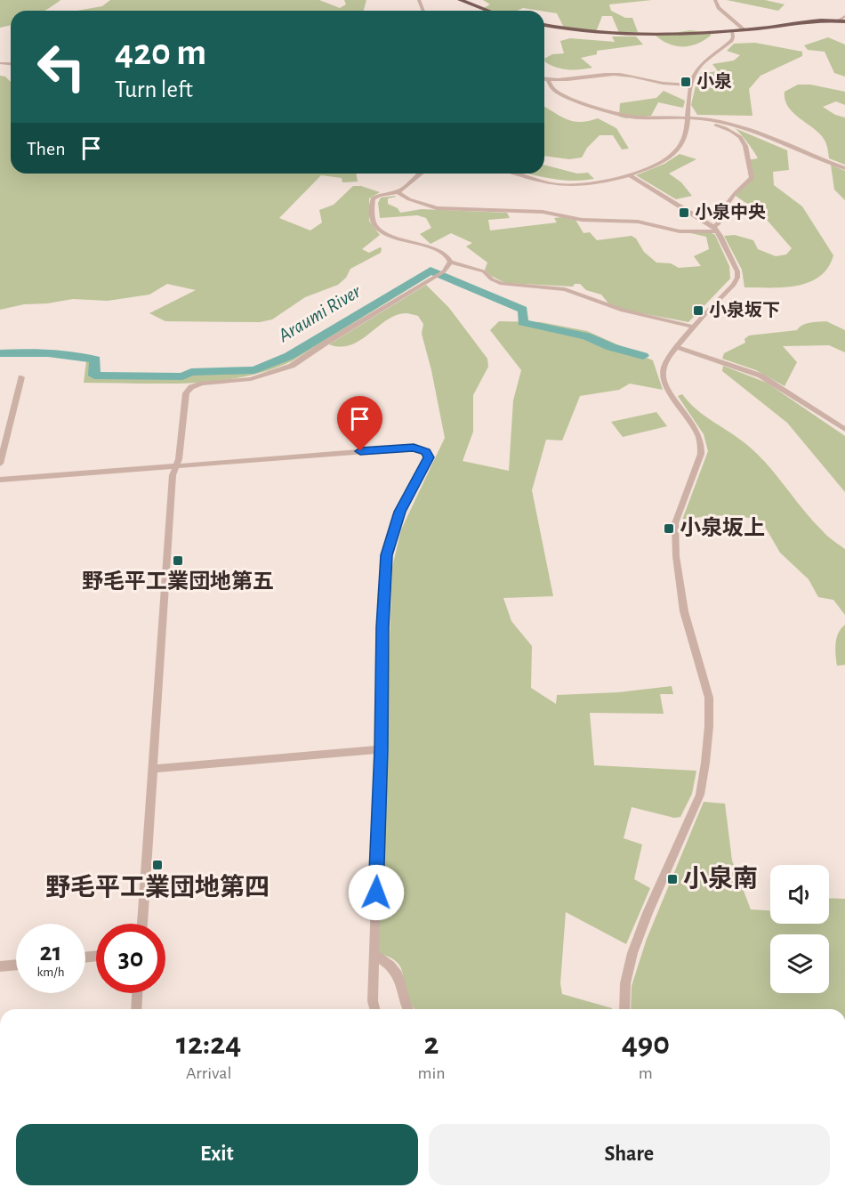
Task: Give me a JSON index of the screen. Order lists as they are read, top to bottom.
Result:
{
  "water": ["Araumi River"],
  "places": {
    "transit": [
      "小泉",
      "小泉中央",
      "小泉坂下",
      "小泉坂上",
      "野毛平工業団地第五",
      "野毛平工業団地第四",
      "小泉南"
    ]
  },
  "page": {
    "turn": ["420 m", "Turn left"],
    "then": "Then",
    "speed": "21 km/h",
    "limit": "30",
    "eta": [
      "12:24",
      "Arrival",
      "2",
      "min",
      "490",
      "m"
    ],
    "buttons": ["Exit", "Share"]
  }
}
